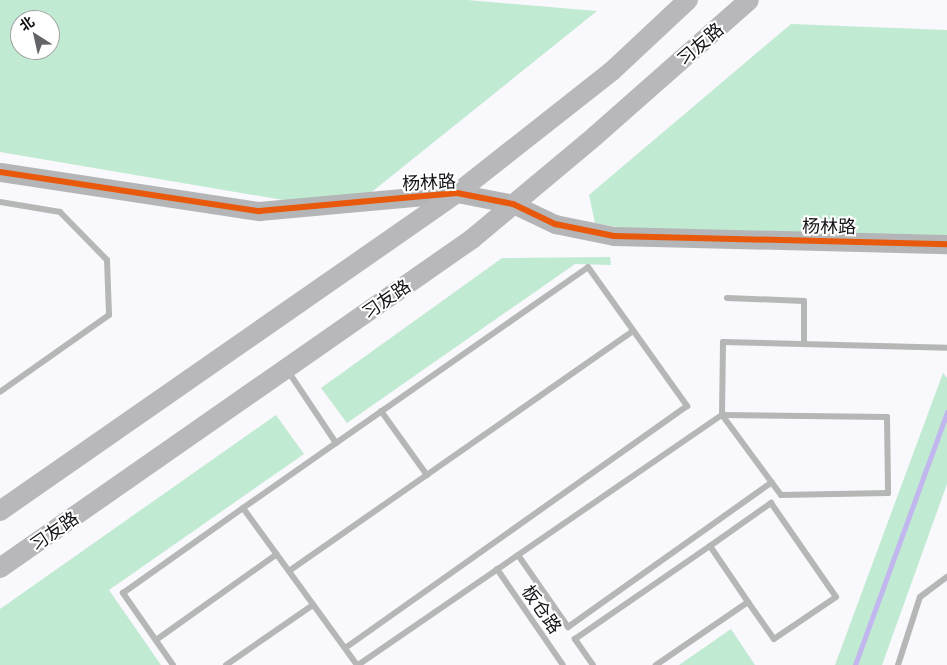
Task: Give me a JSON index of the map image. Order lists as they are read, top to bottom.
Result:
{
  "streets": {
    "main road": ["习友路"],
    "street": ["杨林路"],
    "lane": ["板仓路"]
  },
  "crossings": [
    ["习友路", "杨林路"]
  ],
  "north": "top left"
}
